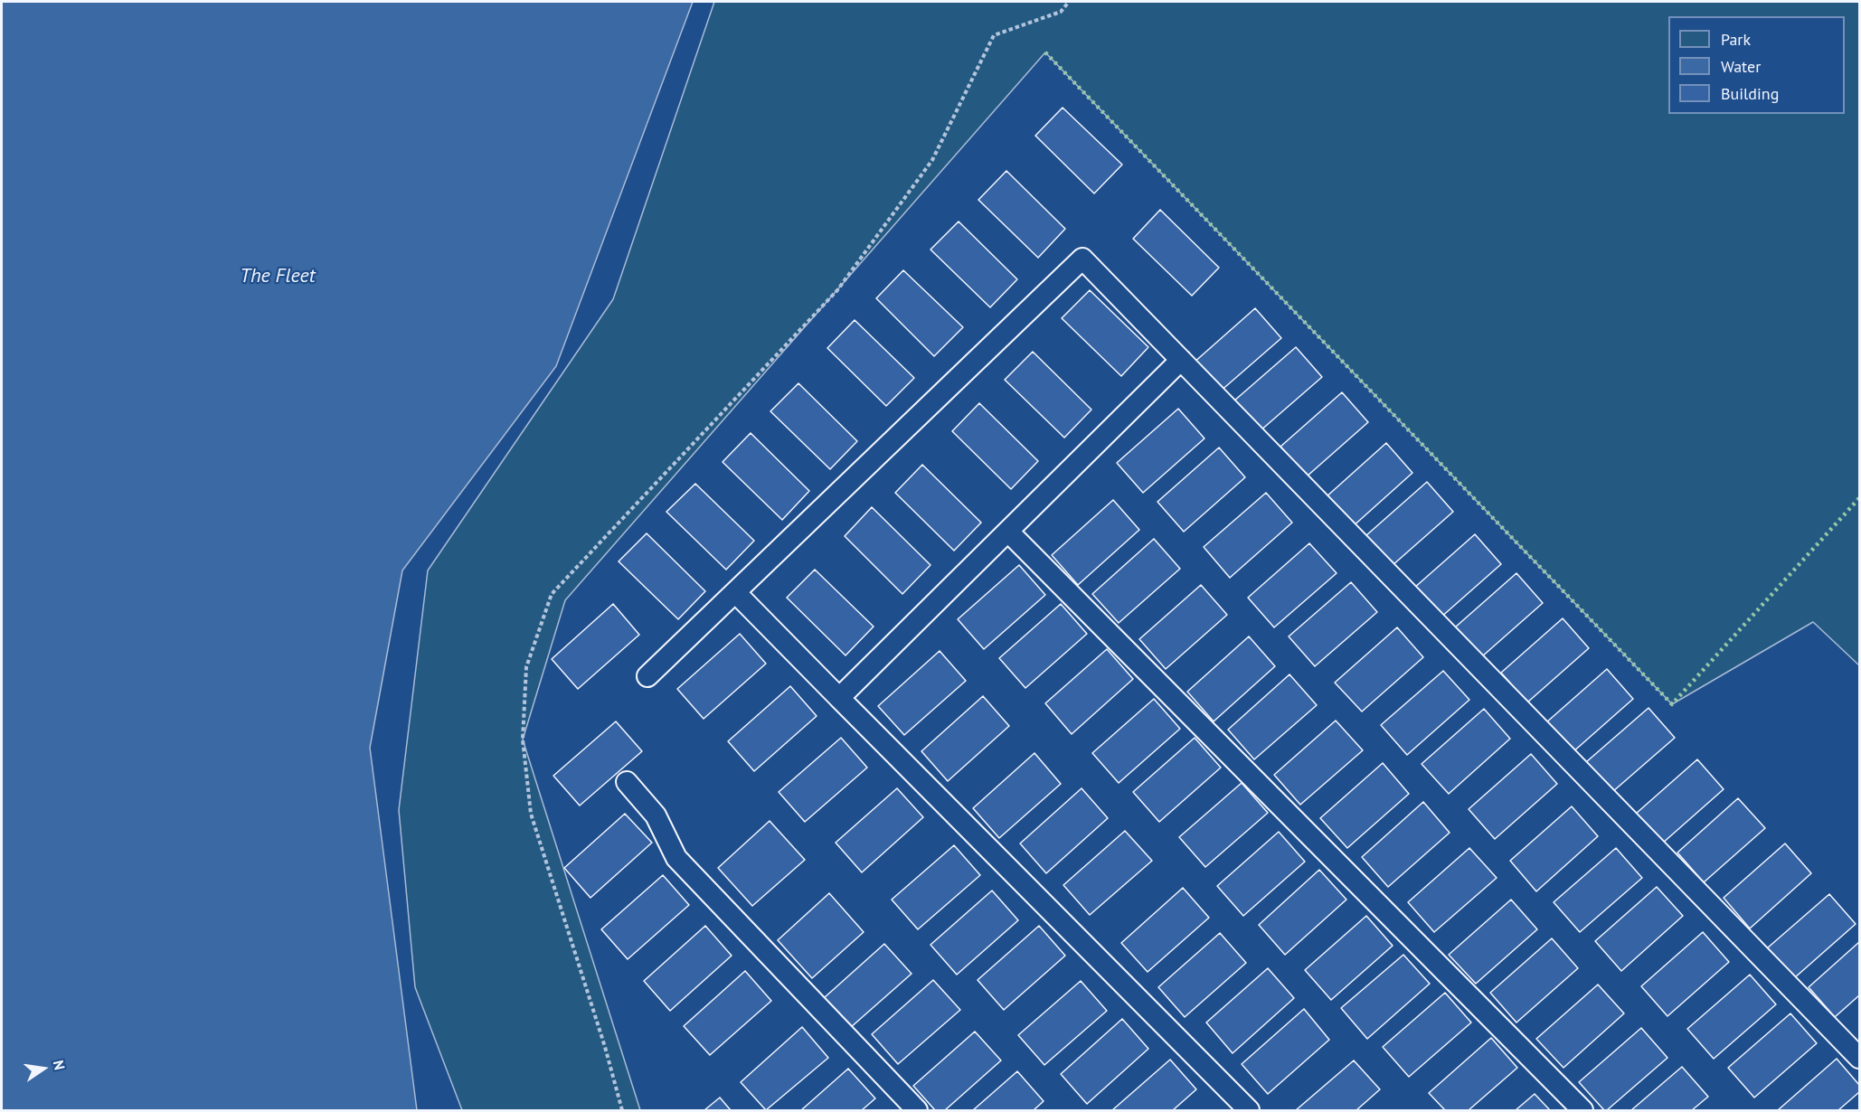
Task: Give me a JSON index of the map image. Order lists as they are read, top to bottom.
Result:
{
  "water": ["The Fleet"],
  "legend": ["Park", "Water", "Building"],
  "north": "right"
}
